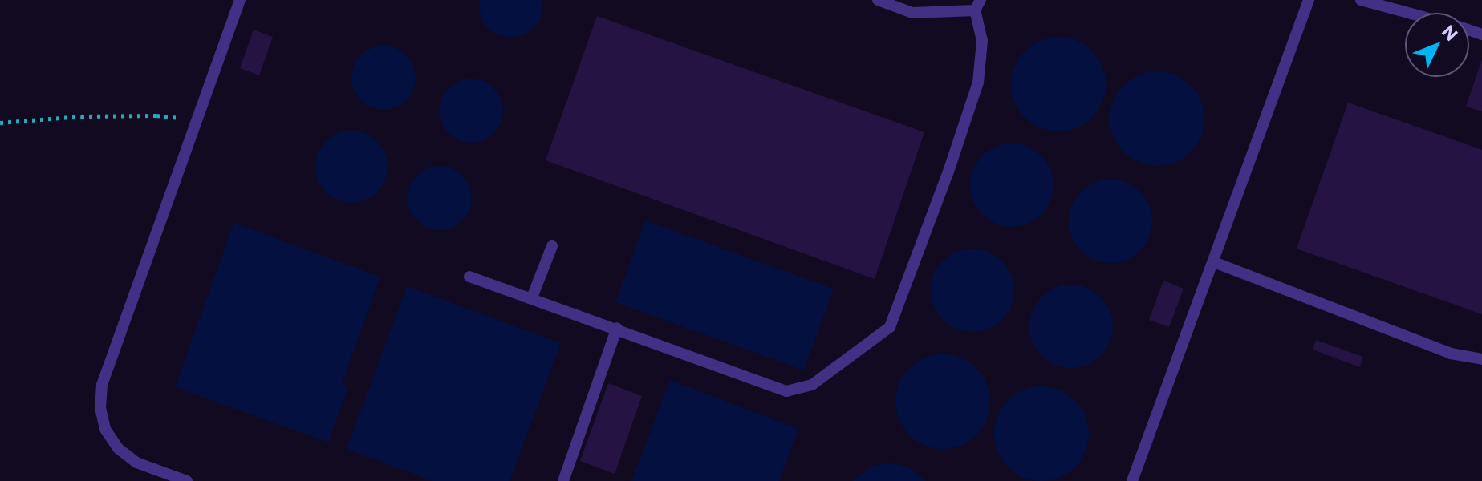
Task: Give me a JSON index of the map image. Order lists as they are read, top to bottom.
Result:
{
  "north": "top right"
}
